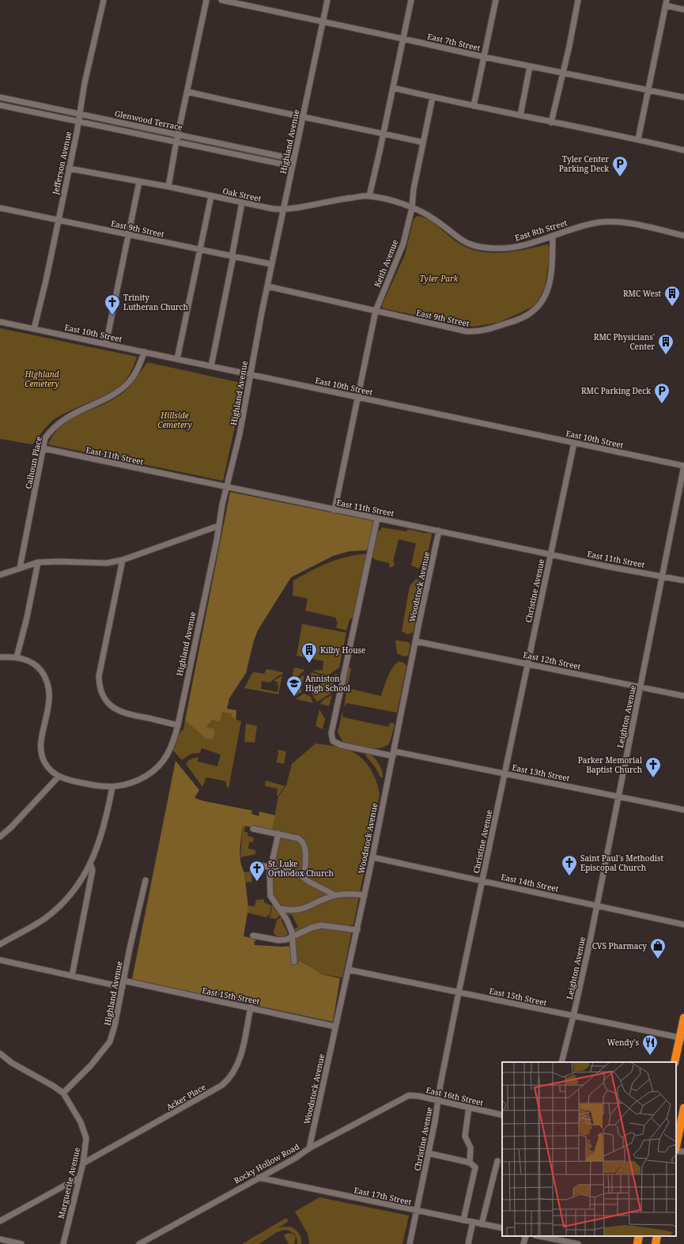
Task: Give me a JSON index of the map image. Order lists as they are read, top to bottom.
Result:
{
  "streets": {
    "street": [
      "East 7th Street",
      "Glenwood Terrace",
      "Highland Avenue",
      "Jefferson Avenue",
      "Oak Street",
      "East 9th Street",
      "East 8th Street",
      "Keith Avenue",
      "East 10th Street",
      "East 11th Street",
      "Calhoun Place",
      "Woodstock Avenue",
      "Christine Avenue",
      "East 12th Street",
      "Leighton Avenue",
      "East 13th Street",
      "East 14th Street",
      "East 15th Street",
      "East 16th Street",
      "Acker Place",
      "Rocky Hollow Road",
      "Marguerite Avenue",
      "East 17th Street"
    ]
  },
  "crossings": [
    ["East 7th Street", "Highland Avenue"],
    ["Glenwood Terrace", "Highland Avenue"],
    ["Glenwood Terrace", "Jefferson Avenue"],
    ["Highland Avenue", "Oak Street"],
    ["Highland Avenue", "East 9th Street"],
    ["Highland Avenue", "East 10th Street"],
    ["Highland Avenue", "East 11th Street"],
    ["Highland Avenue", "East 15th Street"],
    ["Highland Avenue", "Marguerite Avenue"],
    ["Jefferson Avenue", "Oak Street"],
    ["Jefferson Avenue", "East 9th Street"],
    ["Jefferson Avenue", "East 10th Street"],
    ["Oak Street", "East 8th Street"],
    ["Oak Street", "Keith Avenue"],
    ["East 9th Street", "East 8th Street"],
    ["East 9th Street", "Keith Avenue"],
    ["East 8th Street", "Keith Avenue"],
    ["Keith Avenue", "East 10th Street"],
    ["Keith Avenue", "East 11th Street"],
    ["East 10th Street", "Calhoun Place"],
    ["East 10th Street", "Christine Avenue"],
    ["East 10th Street", "Leighton Avenue"],
    ["East 11th Street", "Calhoun Place"],
    ["East 11th Street", "Woodstock Avenue"],
    ["East 11th Street", "Christine Avenue"],
    ["East 11th Street", "Leighton Avenue"],
    ["East 11th Street", "East 13th Street"],
    ["Woodstock Avenue", "East 12th Street"],
    ["Woodstock Avenue", "East 13th Street"],
    ["Woodstock Avenue", "East 14th Street"],
    ["Woodstock Avenue", "East 15th Street"],
    ["Woodstock Avenue", "Rocky Hollow Road"],
    ["Christine Avenue", "East 12th Street"],
    ["Christine Avenue", "East 13th Street"],
    ["Christine Avenue", "East 14th Street"],
    ["Christine Avenue", "East 15th Street"],
    ["Christine Avenue", "East 16th Street"],
    ["Christine Avenue", "East 17th Street"],
    ["East 12th Street", "Leighton Avenue"],
    ["Leighton Avenue", "East 13th Street"],
    ["Leighton Avenue", "East 14th Street"],
    ["Leighton Avenue", "East 15th Street"],
    ["East 15th Street", "Acker Place"],
    ["East 16th Street", "Rocky Hollow Road"],
    ["Acker Place", "Marguerite Avenue"],
    ["Rocky Hollow Road", "East 17th Street"]
  ],
  "parks": ["Tyler Park", "Highland Cemetery", "Hillside Cemetery"],
  "places": {
    "parking": ["Tyler Center Parking Deck", "RMC Parking Deck"],
    "building": ["RMC West", "RMC Physicians' Center", "Kilby House"],
    "church": [
      "Trinity Lutheran Church",
      "Parker Memorial Baptist Church",
      "Saint Paul's Methodist Episcopal Church",
      "St. Luke Orthodox Church"
    ],
    "school or university": ["Anniston High School"],
    "shop": ["CVS Pharmacy"],
    "restaurant": ["Wendy's"]
  }
}
